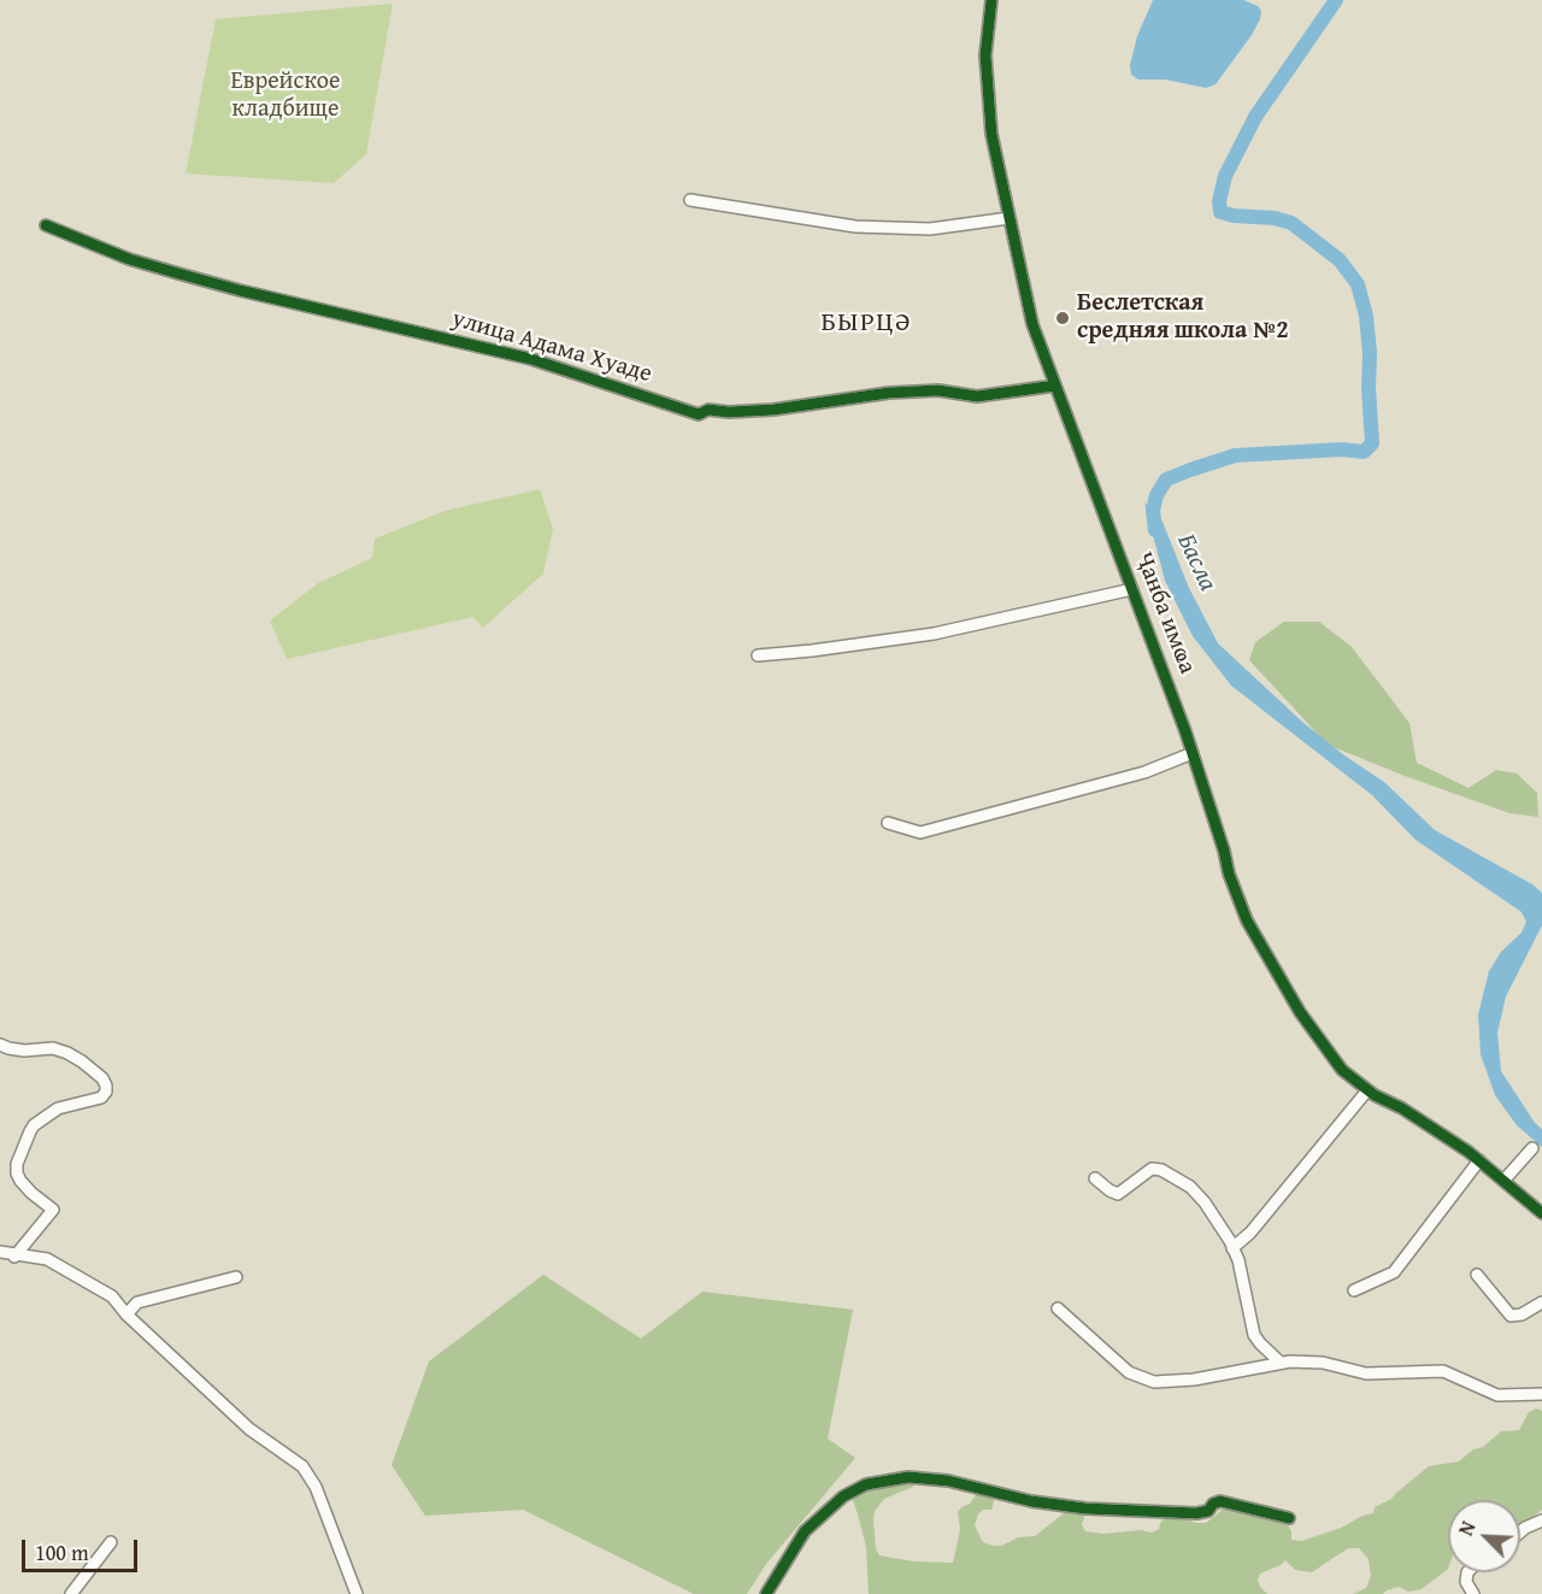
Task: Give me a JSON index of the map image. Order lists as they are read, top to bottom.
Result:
{
  "streets": {
    "street": ["улица Адама Хуаде", "Ҷанба имҩа"]
  },
  "crossings": [
    ["улица Адама Хуаде", "Ҷанба имҩа"]
  ],
  "districts": ["БЫРЦӘ"],
  "water": ["Басла"],
  "parks": ["Еврейское кладбище"],
  "places": ["Беслетская средняя школа №2"],
  "scale_bar": "100 m",
  "north": "top left"
}
